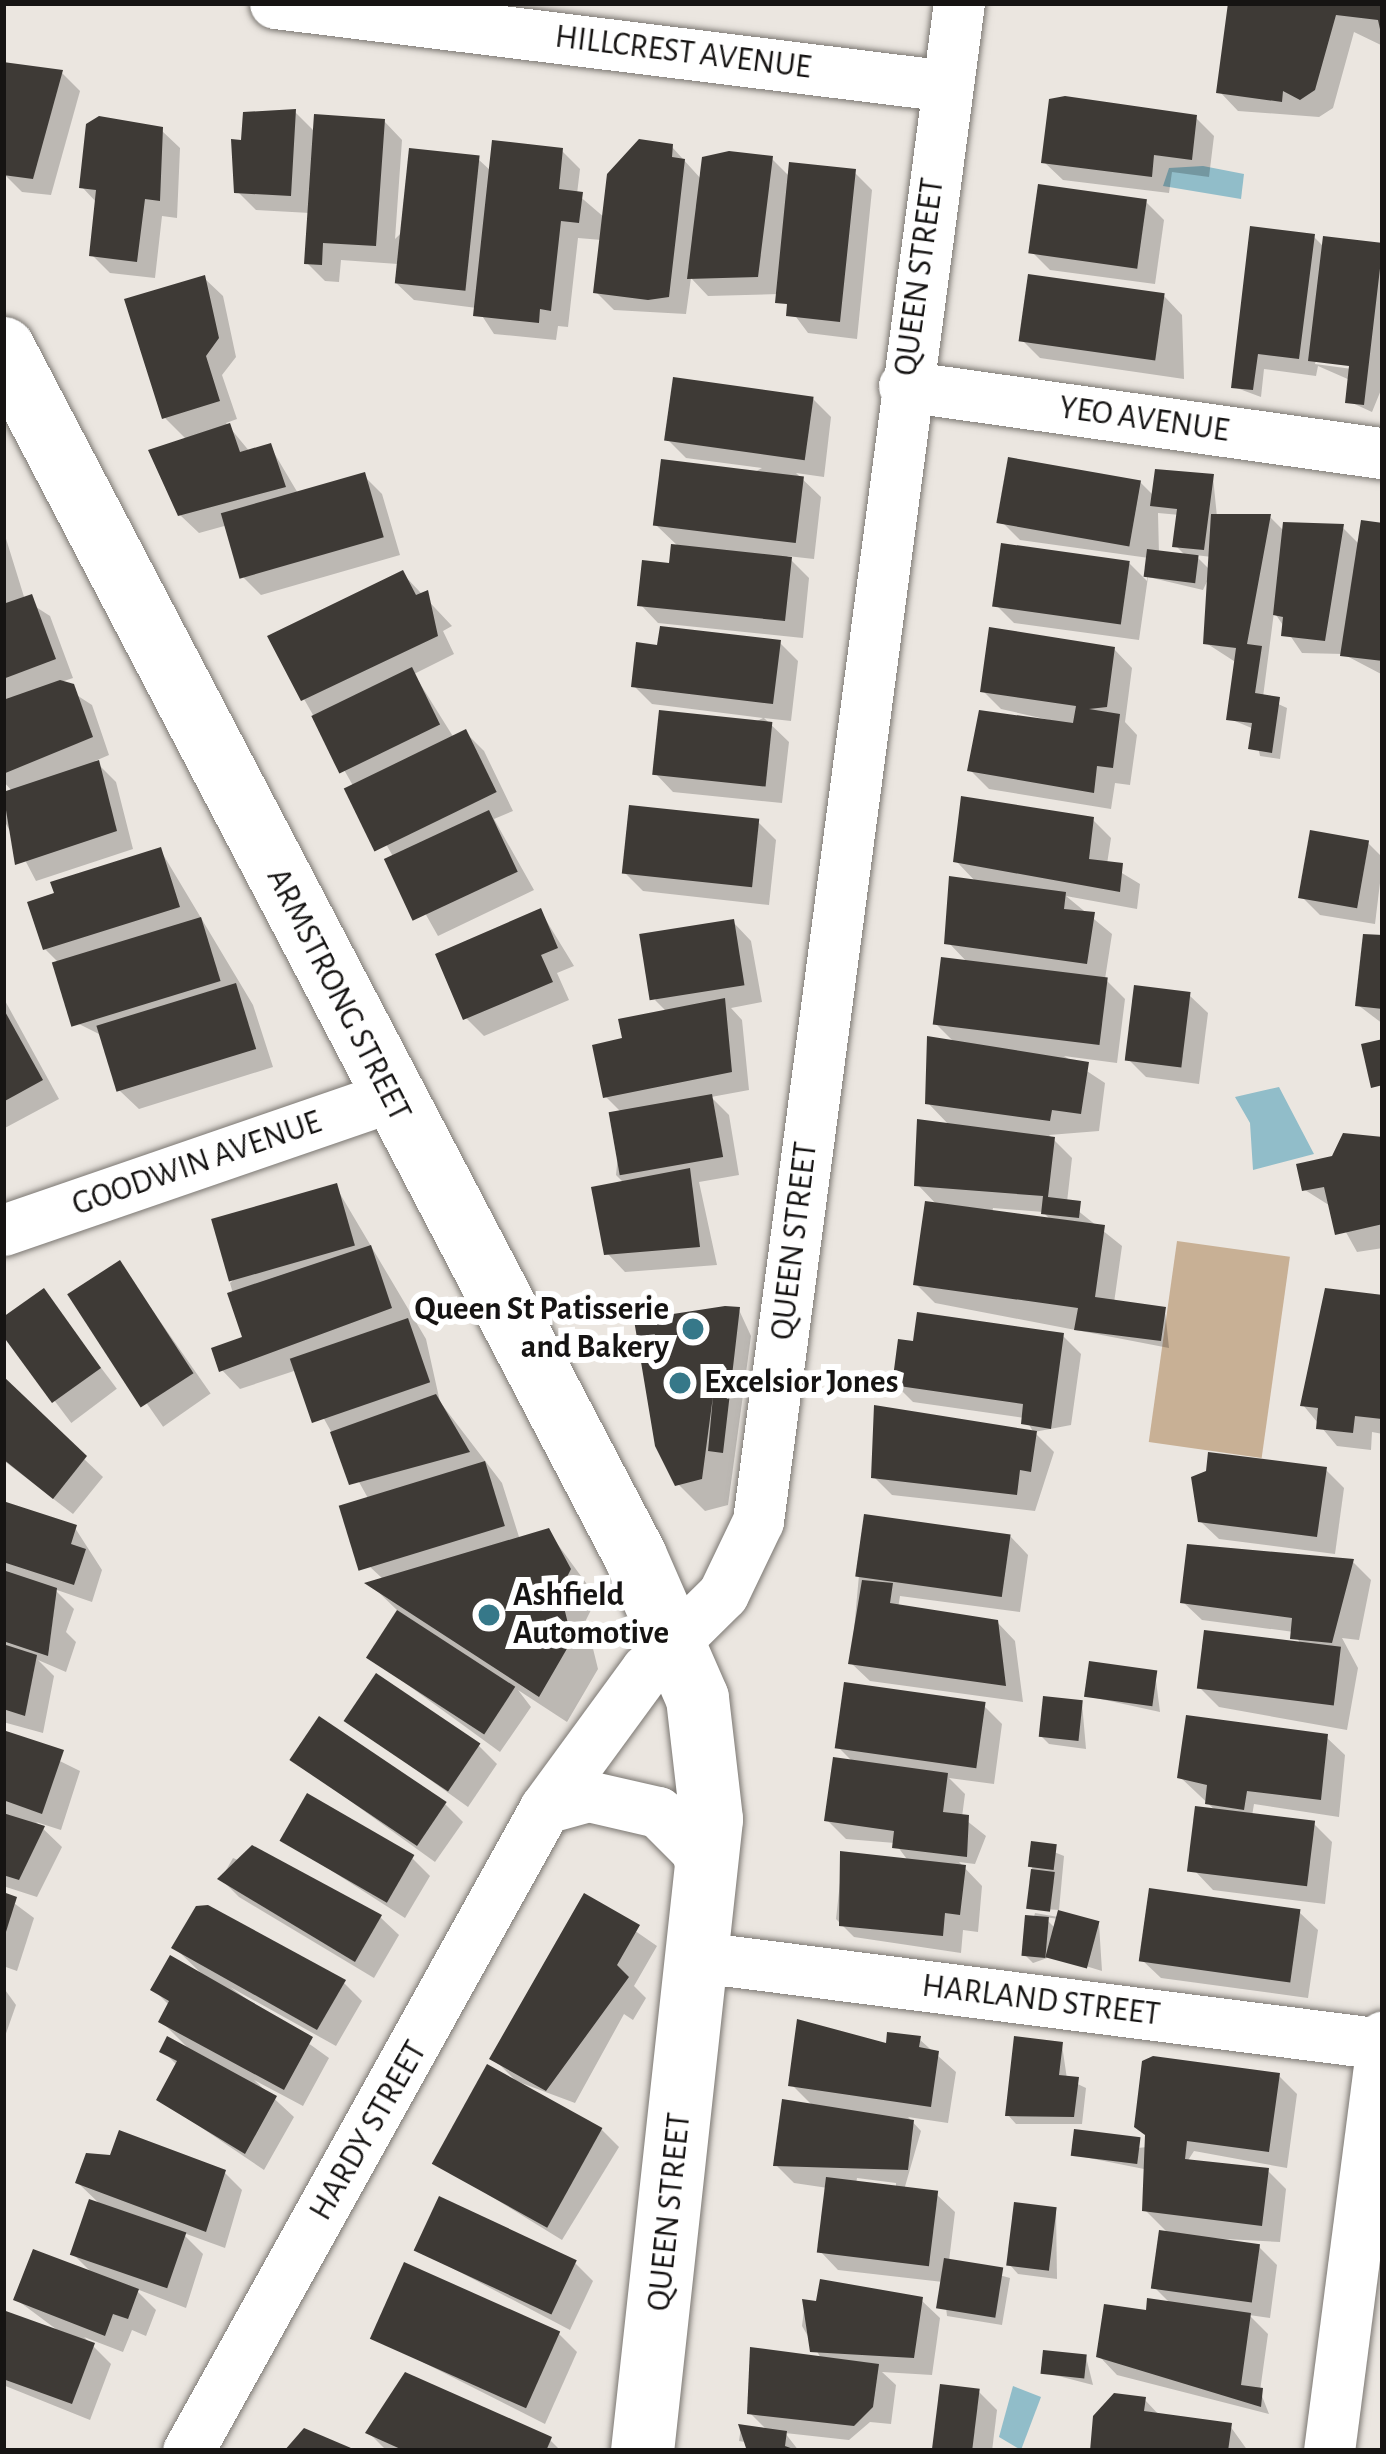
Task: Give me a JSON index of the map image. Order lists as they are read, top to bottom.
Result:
{
  "streets": {
    "street": [
      "HILLCREST AVENUE",
      "QUEEN STREET",
      "YEO AVENUE",
      "ARMSTRONG STREET",
      "GOODWIN AVENUE",
      "HARLAND STREET",
      "HARDY STREET"
    ]
  },
  "crossings": [
    ["HILLCREST AVENUE", "QUEEN STREET"],
    ["QUEEN STREET", "YEO AVENUE"],
    ["QUEEN STREET", "ARMSTRONG STREET"],
    ["QUEEN STREET", "HARLAND STREET"],
    ["QUEEN STREET", "HARDY STREET"],
    ["ARMSTRONG STREET", "GOODWIN AVENUE"],
    ["ARMSTRONG STREET", "HARDY STREET"]
  ],
  "places": ["Queen St Patisserie and Bakery", "Excelsior Jones", "Ashfield Automotive"]
}
